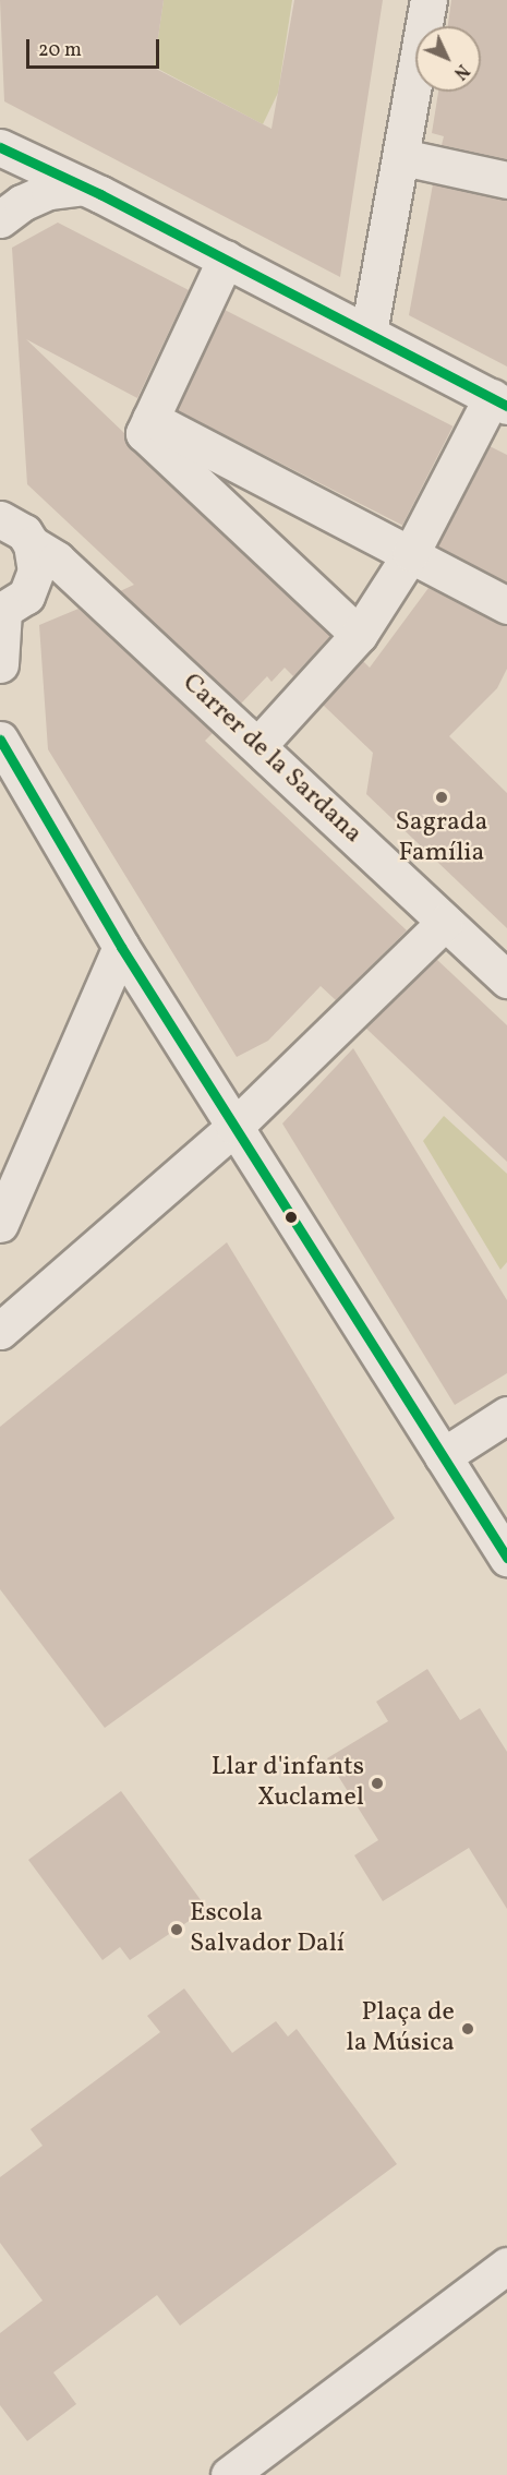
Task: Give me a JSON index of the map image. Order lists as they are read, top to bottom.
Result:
{
  "streets": {
    "street": ["Carrer de la Sardana"]
  },
  "places": [
    "Sagrada Família",
    "Llar d'infants Xuclamel",
    "Escola Salvador Dalí",
    "Plaça de la Música"
  ],
  "scale_bar": "20 m",
  "north": "bottom right"
}
